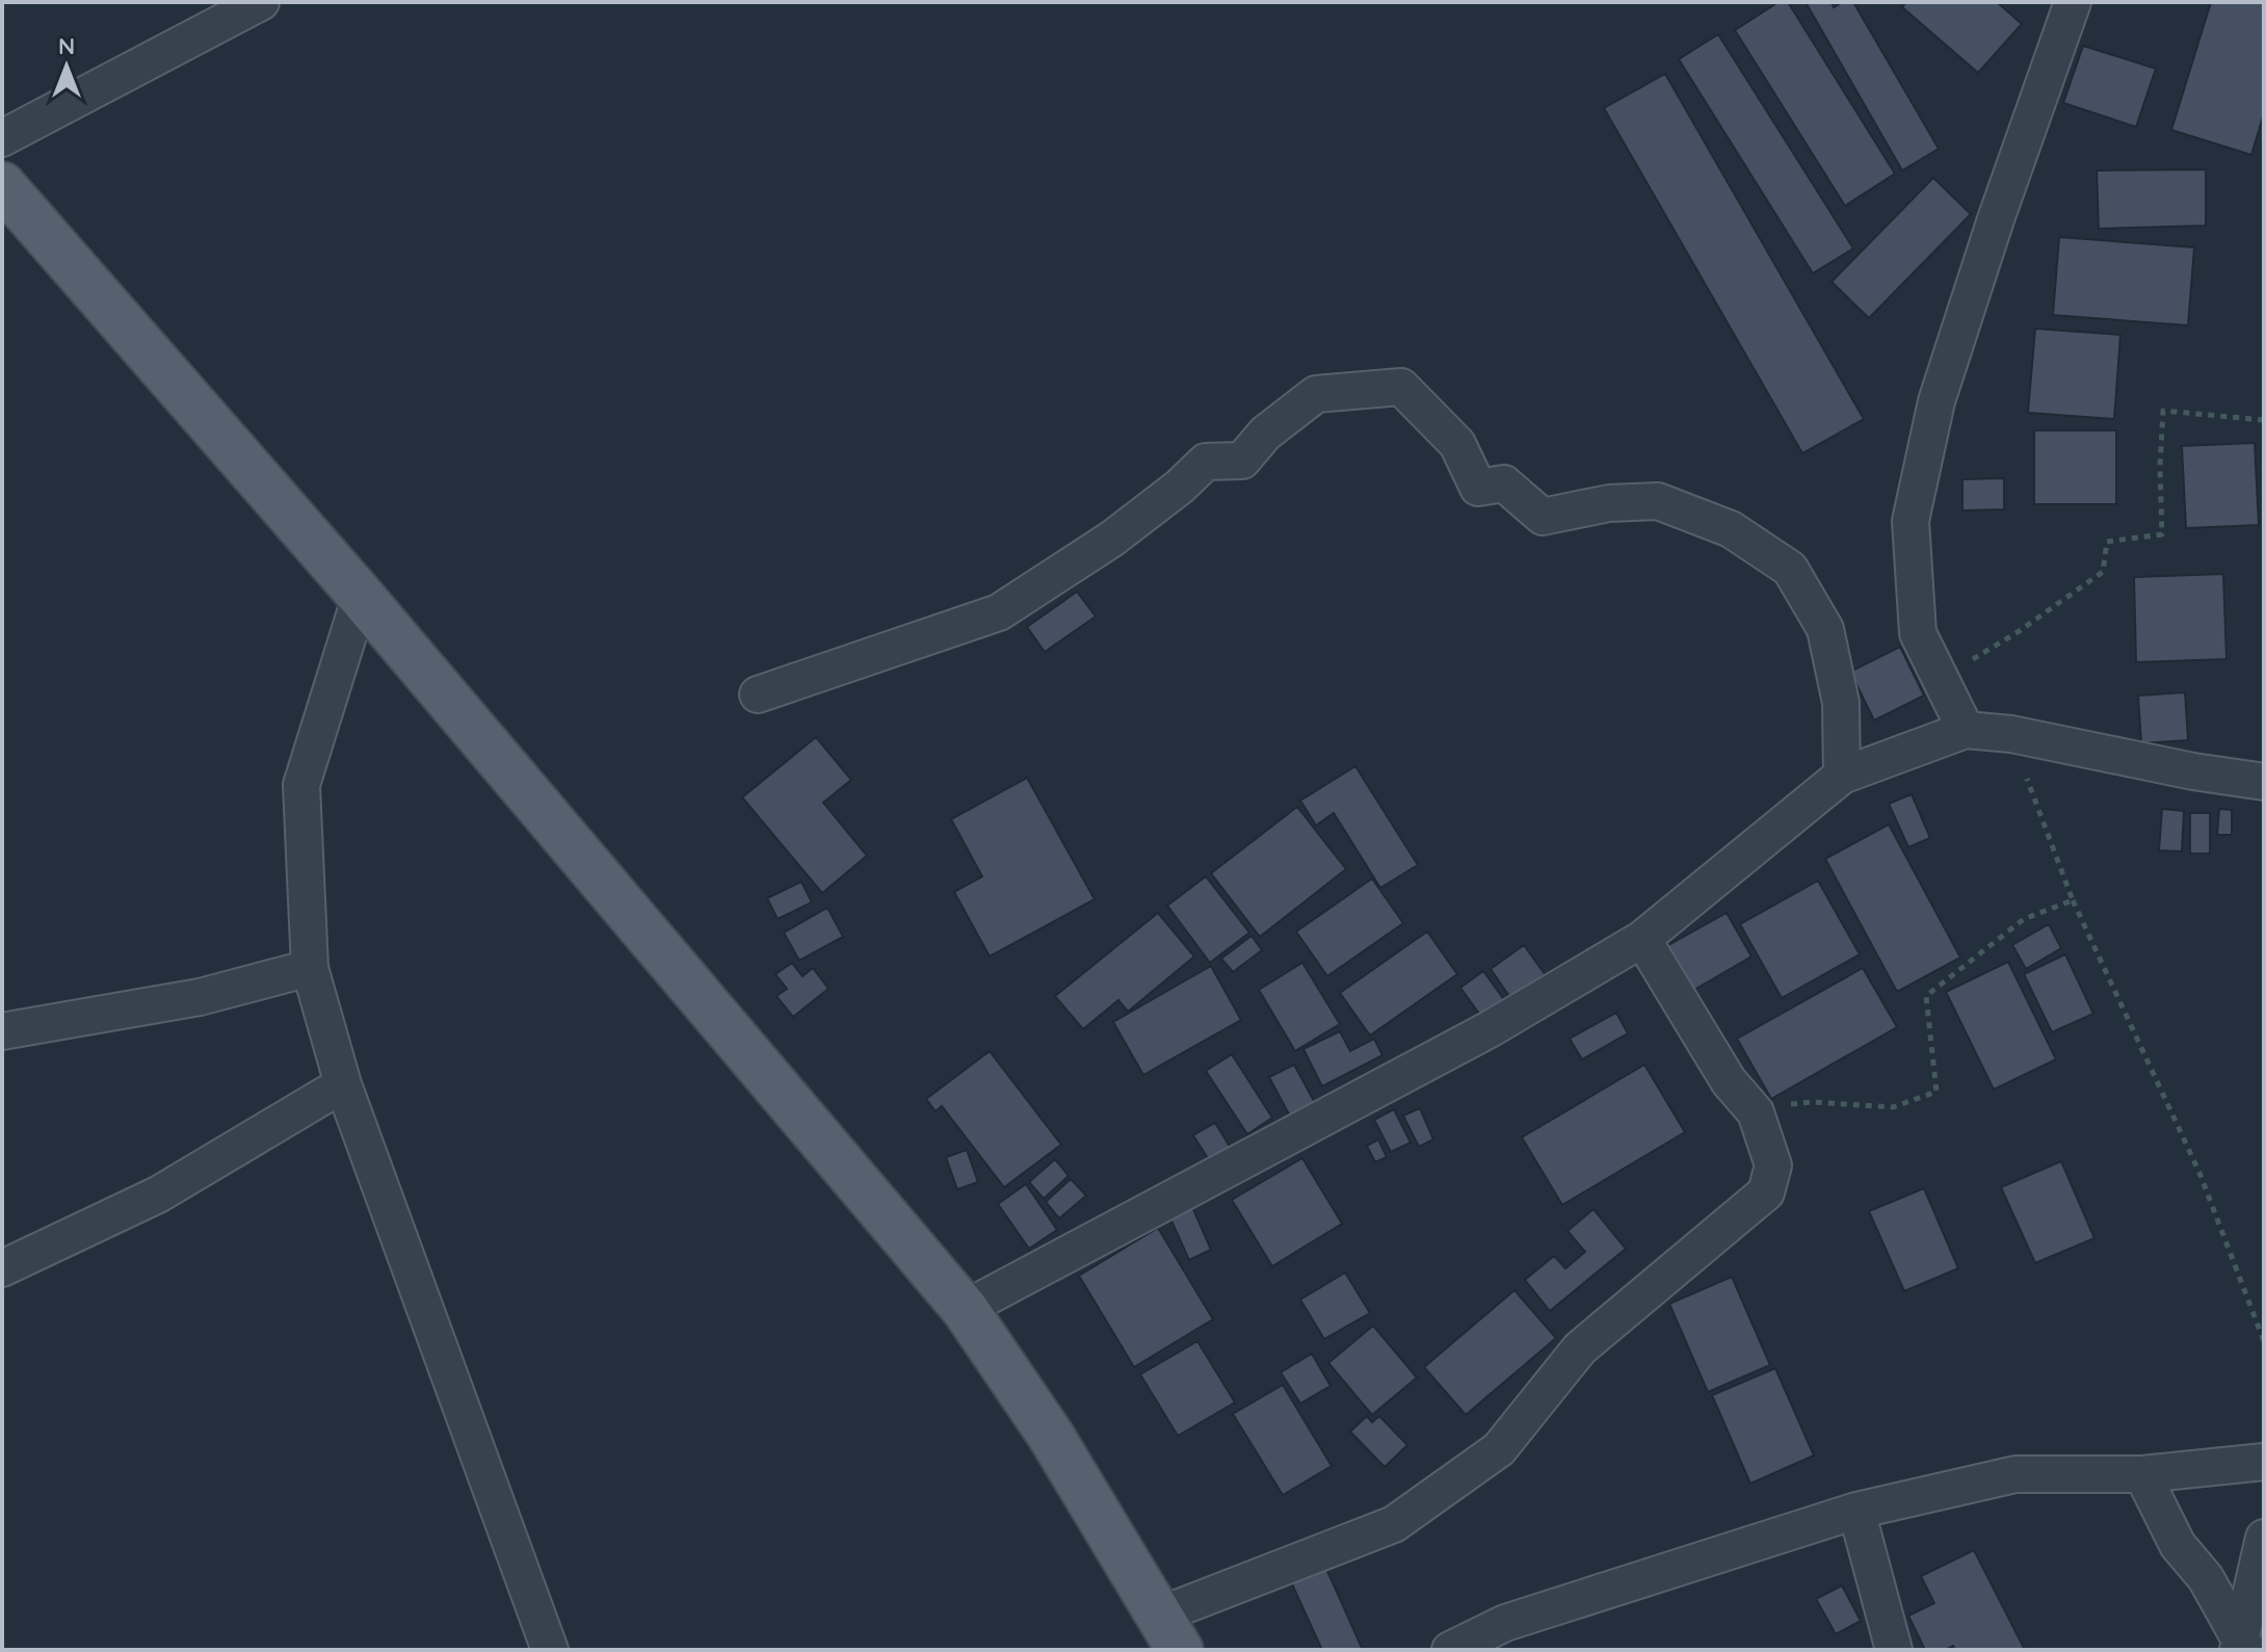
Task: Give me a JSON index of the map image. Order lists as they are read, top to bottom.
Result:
{
  "north": "top"
}
